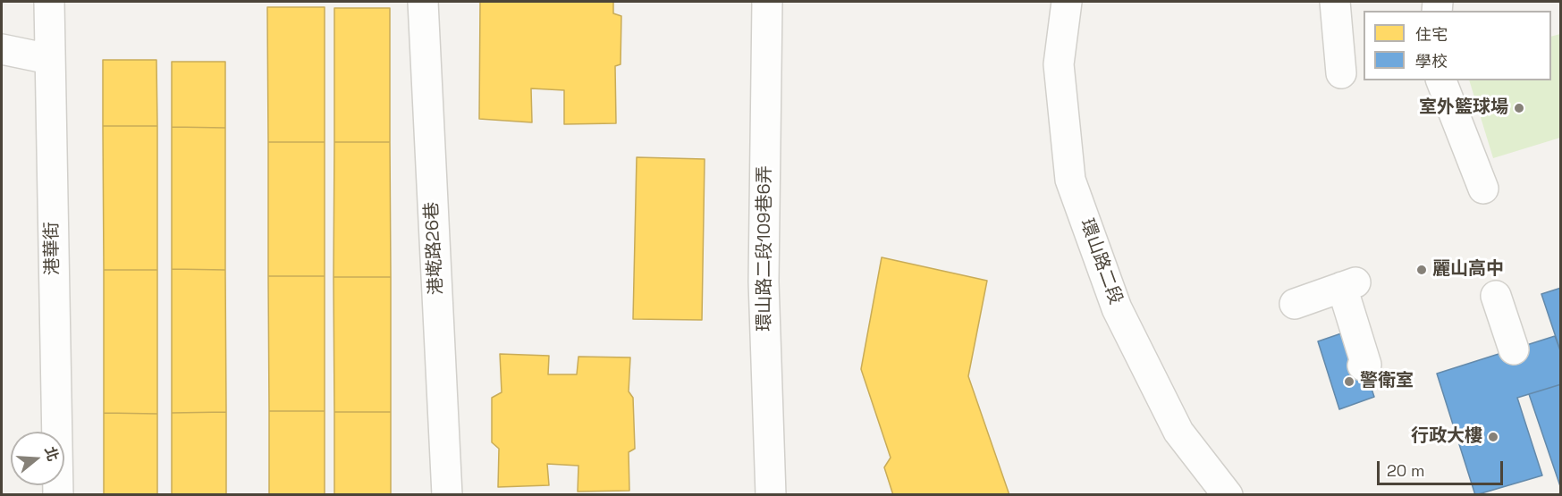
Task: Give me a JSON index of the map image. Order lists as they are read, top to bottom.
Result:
{
  "streets": {
    "street": [
      "港華街",
      "港墘路26巷",
      "環山路二段109巷6弄",
      "環山路二段"
    ]
  },
  "places": [
    "室外籃球場",
    "麗山高中",
    "警衛室",
    "行政大樓"
  ],
  "legend": ["住宅", "學校"],
  "scale_bar": "20 m",
  "north": "right"
}
